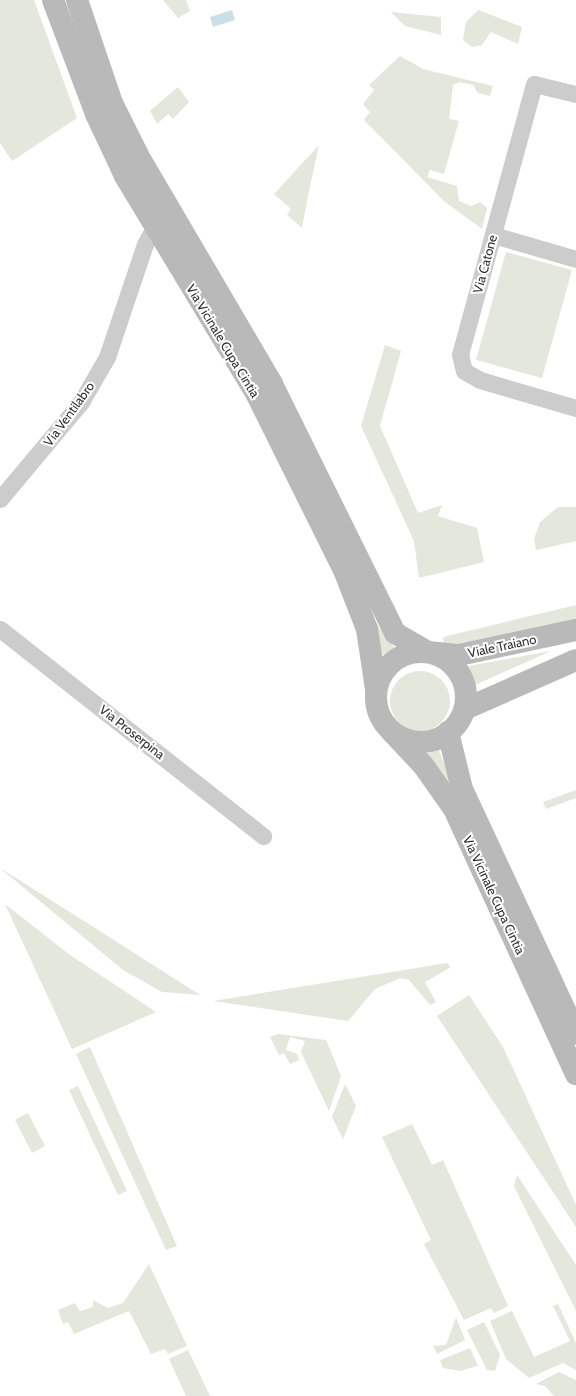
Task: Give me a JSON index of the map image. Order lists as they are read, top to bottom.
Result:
{
  "streets": {
    "main road": ["Via Vicinale Cupa Cintia", "Viale Traiano"],
    "street": ["Via Catone", "Via Ventilabro", "Via Proserpina"]
  },
  "crossings": [
    ["Via Vicinale Cupa Cintia", "Via Ventilabro"],
    ["Via Vicinale Cupa Cintia", "Viale Traiano"]
  ]
}
